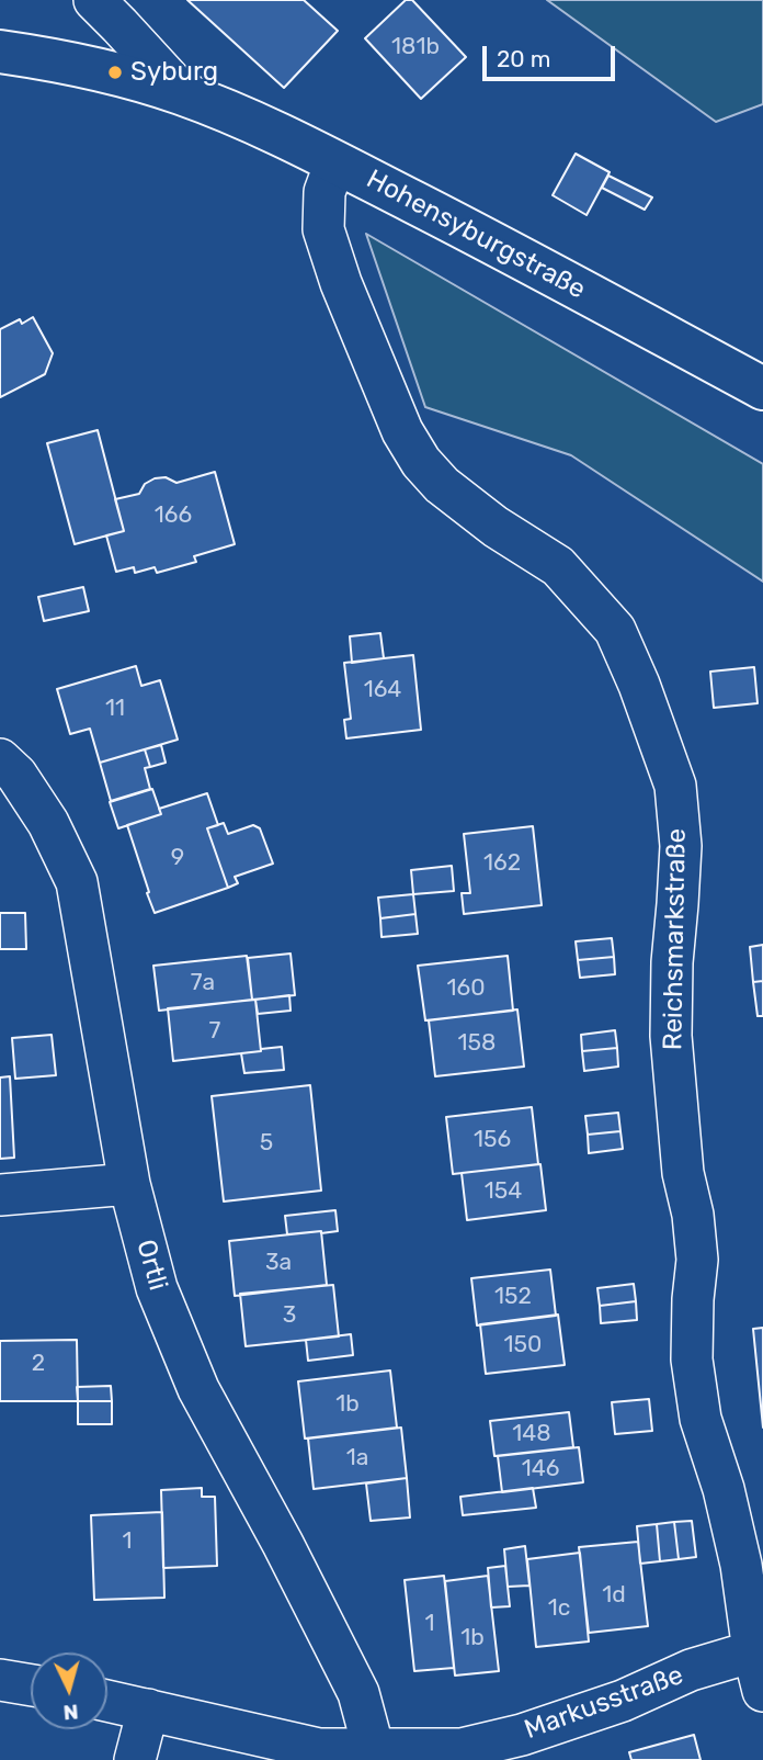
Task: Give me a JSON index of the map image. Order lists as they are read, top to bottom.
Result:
{
  "streets": {
    "street": [
      "Hohensyburgstraße",
      "Reichsmarkstraße",
      "Ortli",
      "Markusstraße"
    ]
  },
  "crossings": [
    ["Hohensyburgstraße", "Reichsmarkstraße"],
    ["Reichsmarkstraße", "Markusstraße"],
    ["Ortli", "Markusstraße"]
  ],
  "places": ["Syburg"],
  "house_numbers": [
    "181b",
    "166",
    "164",
    "11",
    "9",
    "162",
    "7a",
    "160",
    "7",
    "158",
    "156",
    "5",
    "154",
    "3a",
    "152",
    "3",
    "150",
    "2",
    "1b",
    "148",
    "1a",
    "146",
    "1",
    "1d",
    "1c",
    "1",
    "1b"
  ],
  "scale_bar": "20 m",
  "north": "bottom"
}
